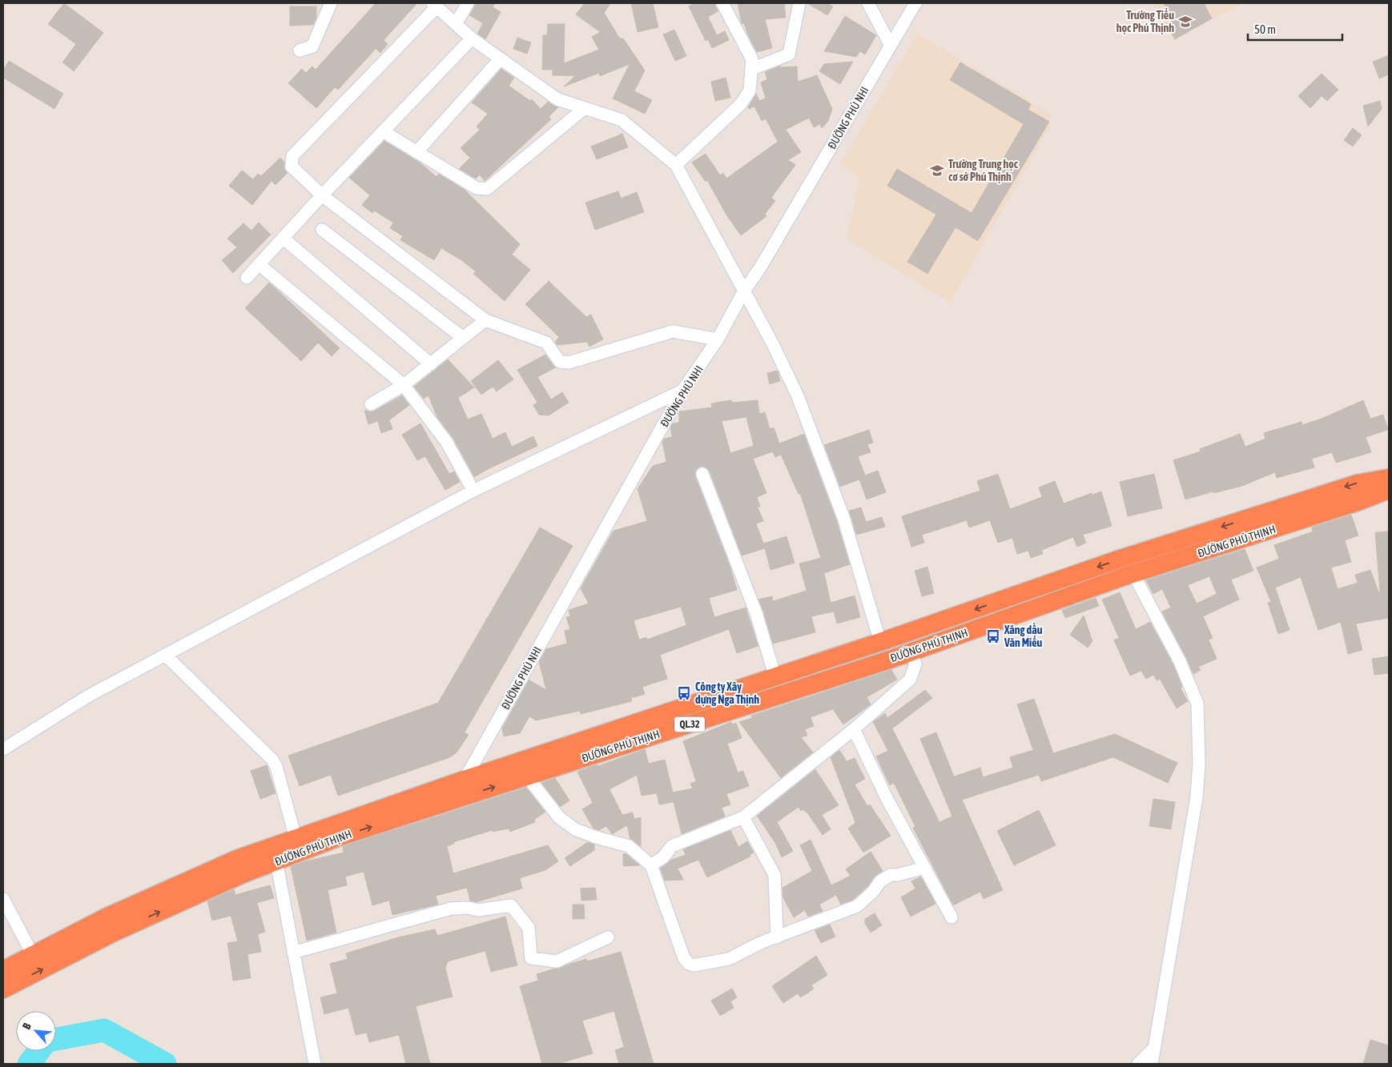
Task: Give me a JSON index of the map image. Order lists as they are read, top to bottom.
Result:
{
  "streets": {
    "highway": ["ĐƯỜNG PHÚ THỊNH", "QL.32"],
    "street": ["ĐƯỜNG PHÚ NHI"]
  },
  "crossings": [
    ["ĐƯỜNG PHÚ NHI", "ĐƯỜNG PHÚ THỊNH"]
  ],
  "places": {
    "school or university": ["Trường Tiểu học Phú Thịnh", "Trường Trung học cơ sở Phú Thịnh"],
    "bus stop": ["Xăng dầu Văn Miếu", "Công ty Xây dựng Nga Thịnh"]
  },
  "scale_bar": "50 m",
  "north": "top left"
}
